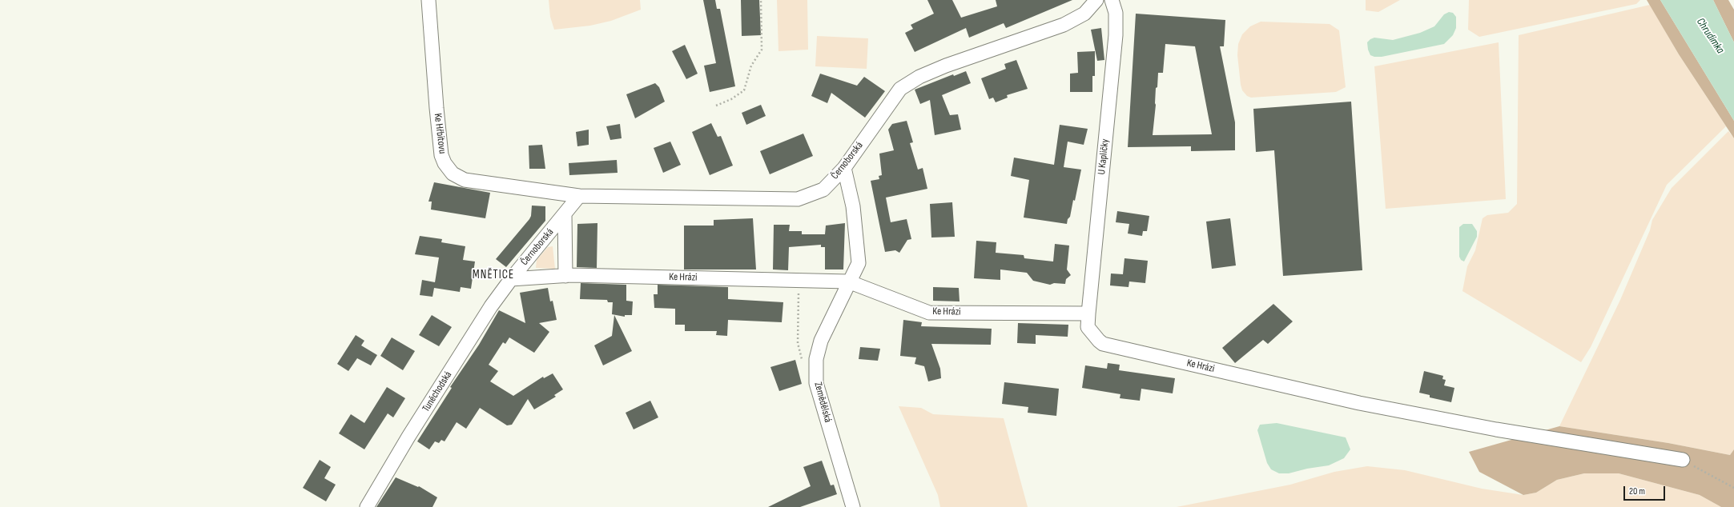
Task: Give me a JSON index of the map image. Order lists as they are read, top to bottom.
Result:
{
  "streets": {
    "street": [
      "Ke Hřbitovu",
      "U Kapličky",
      "Černoborská",
      "Ke Hrázi",
      "Tuněchodská",
      "Zemědělská"
    ]
  },
  "crossings": [
    ["Ke Hřbitovu", "Černoborská"],
    ["U Kapličky", "Ke Hrázi"],
    ["Černoborská", "Ke Hrázi"],
    ["Černoborská", "Tuněchodská"],
    ["Černoborská", "Zemědělská"],
    ["Ke Hrázi", "Tuněchodská"],
    ["Ke Hrázi", "Zemědělská"]
  ],
  "districts": ["MNĚTICE"],
  "water": ["Chrudimka"],
  "scale_bar": "20 m"
}
